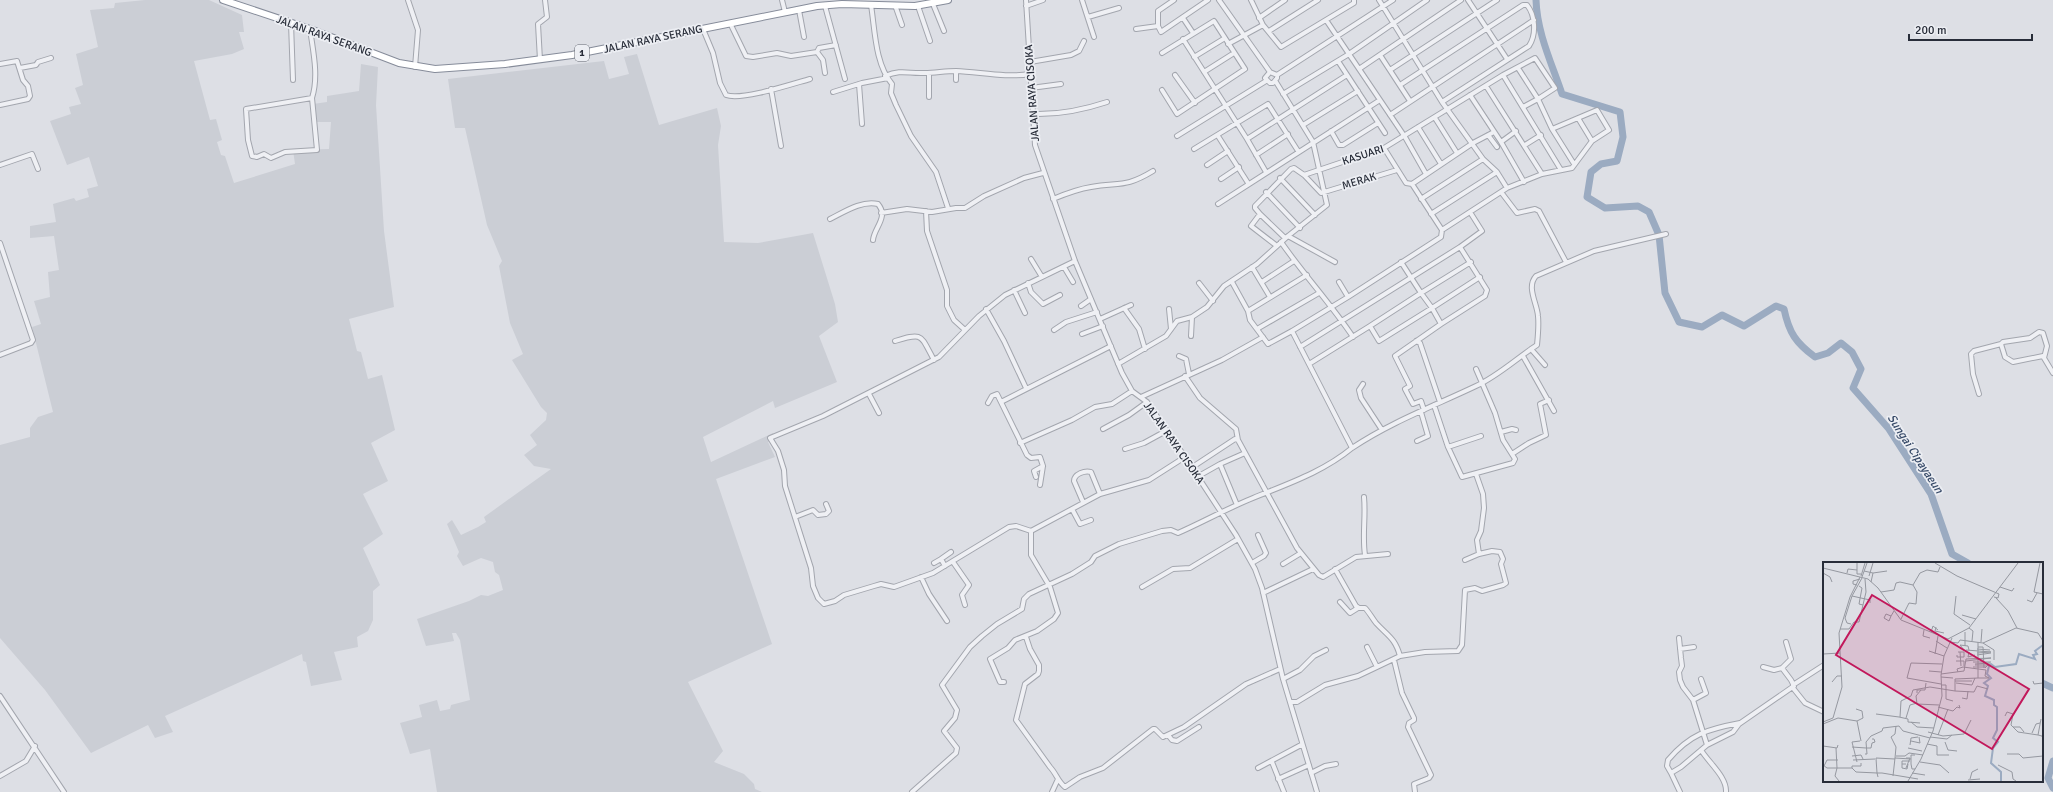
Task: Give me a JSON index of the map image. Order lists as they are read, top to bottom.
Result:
{
  "streets": {
    "highway": ["JALAN RAYA SERANG", "1"],
    "street": ["JALAN RAYA CISOKA", "KASUARI", "MERAK"]
  },
  "water": ["Sungai Cipayaeun"],
  "scale_bar": "200 m"
}
